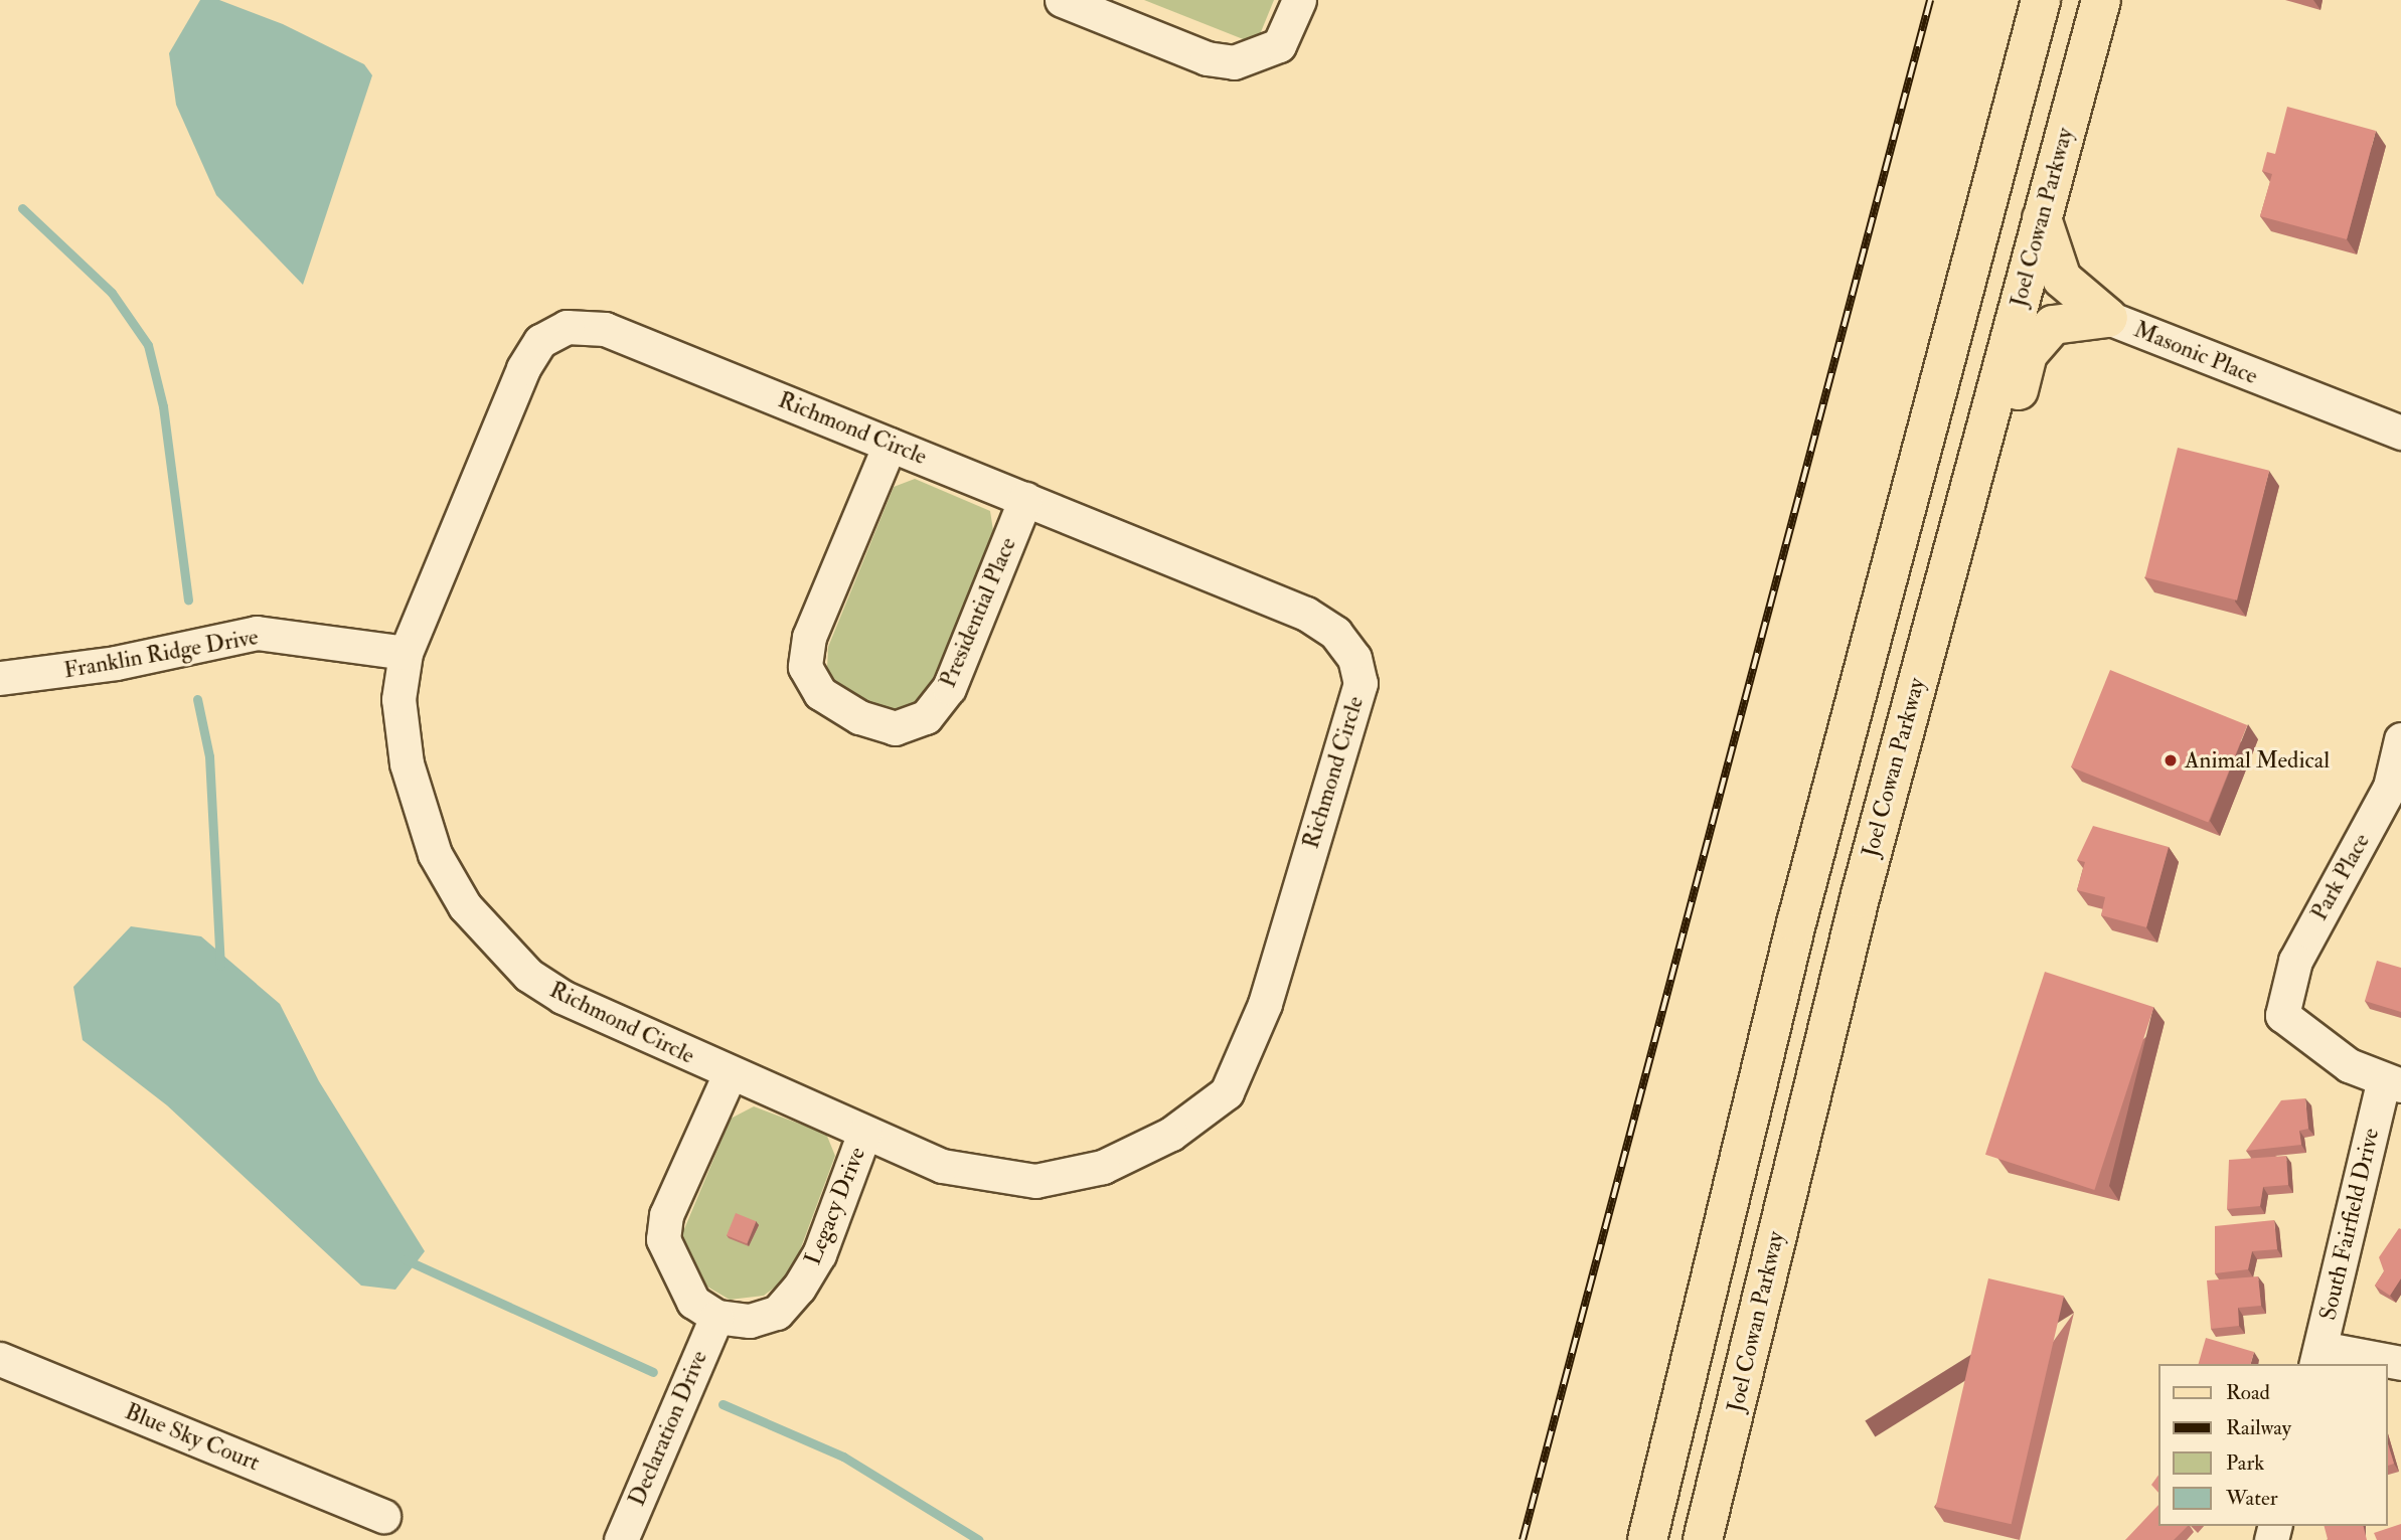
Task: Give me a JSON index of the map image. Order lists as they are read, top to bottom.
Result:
{
  "streets": {
    "main road": ["Joel Cowan Parkway", "Masonic Place"],
    "street": [
      "Richmond Circle",
      "Presidential Place",
      "Franklin Ridge Drive",
      "Park Place",
      "Legacy Drive",
      "South Fairfield Drive",
      "Declaration Drive",
      "Blue Sky Court"
    ]
  },
  "crossings": [
    ["Joel Cowan Parkway", "Masonic Place"],
    ["Richmond Circle", "Presidential Place"],
    ["Richmond Circle", "Franklin Ridge Drive"],
    ["Richmond Circle", "Legacy Drive"],
    ["Park Place", "South Fairfield Drive"],
    ["Legacy Drive", "Declaration Drive"]
  ],
  "places": ["Animal Medical"],
  "legend": [
    "Road",
    "Railway",
    "Park",
    "Water"
  ]
}
